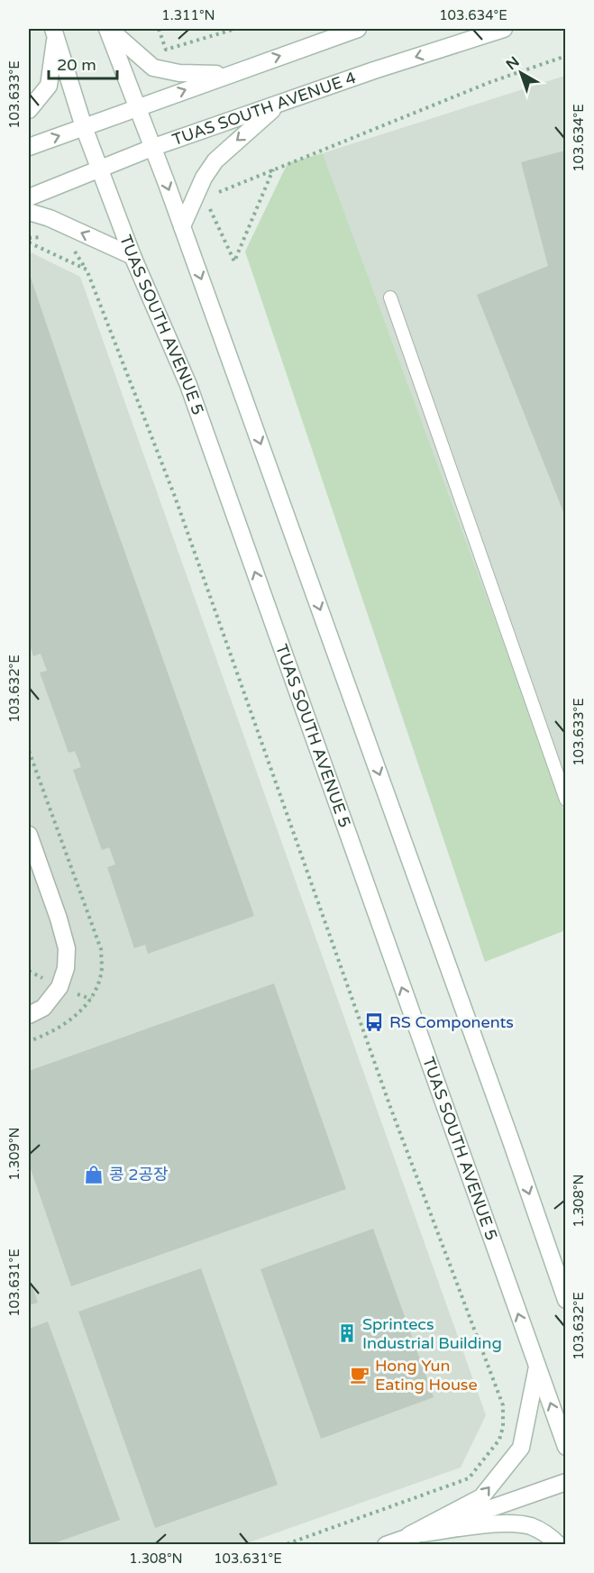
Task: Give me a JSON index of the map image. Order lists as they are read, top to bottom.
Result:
{
  "streets": {
    "main road": ["TUAS SOUTH AVENUE 4", "TUAS SOUTH AVENUE 5"]
  },
  "crossings": [
    ["TUAS SOUTH AVENUE 4", "TUAS SOUTH AVENUE 5"]
  ],
  "places": {
    "bus stop": ["RS Components"],
    "shop": ["콩 2공장"],
    "building": ["Sprintecs Industrial Building"],
    "cafe": ["Hong Yun Eating House"]
  },
  "scale_bar": "20 m",
  "north": "top left",
  "coordinates": [
    "1.311°N",
    "103.634°E",
    "103.633°E",
    "103.632°E",
    "1.309°N",
    "1.308°N",
    "103.631°E"
  ]
}
